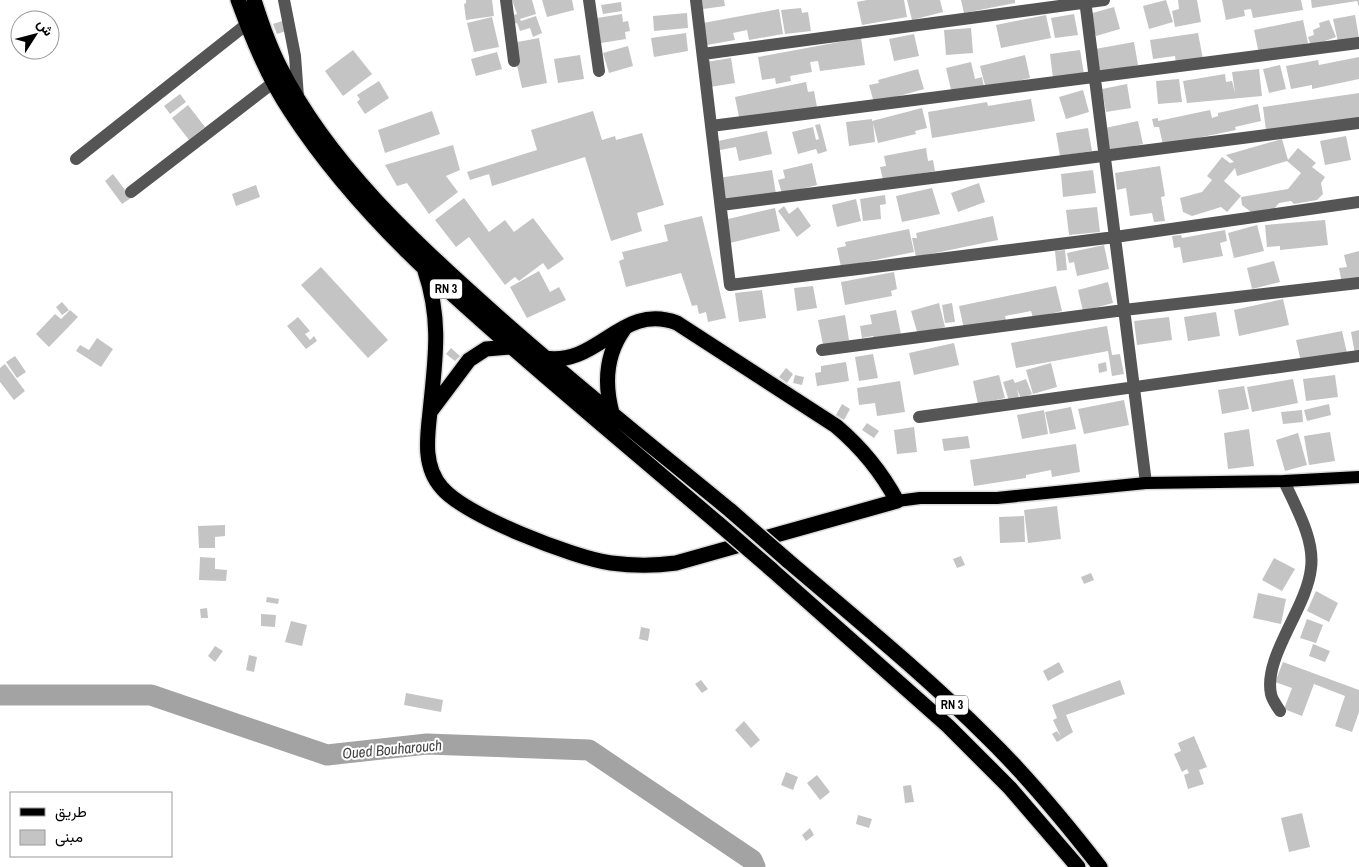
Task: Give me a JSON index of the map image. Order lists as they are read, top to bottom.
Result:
{
  "streets": {
    "highway": ["RN 3"]
  },
  "water": ["Oued Bouharouch"],
  "legend": ["طريق", "مبنى"],
  "north": "top right"
}
